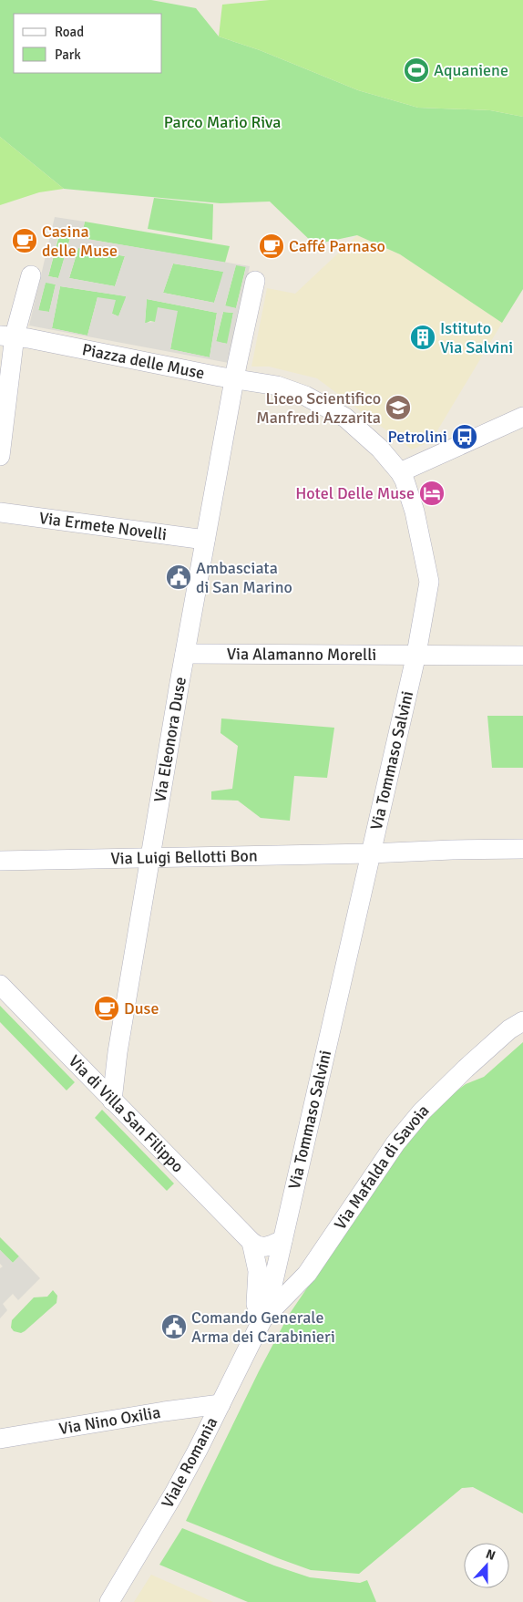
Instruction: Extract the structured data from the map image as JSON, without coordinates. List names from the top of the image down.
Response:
{
  "streets": {
    "street": [
      "Piazza delle Muse",
      "Via Ermete Novelli",
      "Via Alamanno Morelli",
      "Via Eleonora Duse",
      "Via Tommaso Salvini",
      "Via Luigi Bellotti Bon",
      "Via di Villa San Filippo",
      "Via Mafalda di Savoia",
      "Via Nino Oxilia",
      "Viale Romania"
    ]
  },
  "crossings": [
    ["Piazza delle Muse", "Via Eleonora Duse"],
    ["Piazza delle Muse", "Via Tommaso Salvini"],
    ["Via Ermete Novelli", "Via Eleonora Duse"],
    ["Via Alamanno Morelli", "Via Eleonora Duse"],
    ["Via Alamanno Morelli", "Via Tommaso Salvini"],
    ["Via Eleonora Duse", "Via Tommaso Salvini"],
    ["Via Eleonora Duse", "Via Luigi Bellotti Bon"],
    ["Via Eleonora Duse", "Via di Villa San Filippo"],
    ["Via Tommaso Salvini", "Via Luigi Bellotti Bon"],
    ["Via Tommaso Salvini", "Via Mafalda di Savoia"],
    ["Via Tommaso Salvini", "Viale Romania"],
    ["Via Mafalda di Savoia", "Viale Romania"],
    ["Via Nino Oxilia", "Viale Romania"]
  ],
  "parks": ["Parco Mario Riva"],
  "places": {
    "sports": ["Aquaniene"],
    "cafe": ["Casina delle Muse", "Caffé Parnaso", "Duse"],
    "building": ["Istituto Via Salvini"],
    "school or university": ["Liceo Scientifico Manfredi Azzarita"],
    "bus stop": ["Petrolini"],
    "hotel": ["Hotel Delle Muse"],
    "public building": ["Ambasciata di San Marino", "Comando Generale Arma dei Carabinieri"]
  },
  "legend": ["Road", "Park"],
  "north": "top"
}
